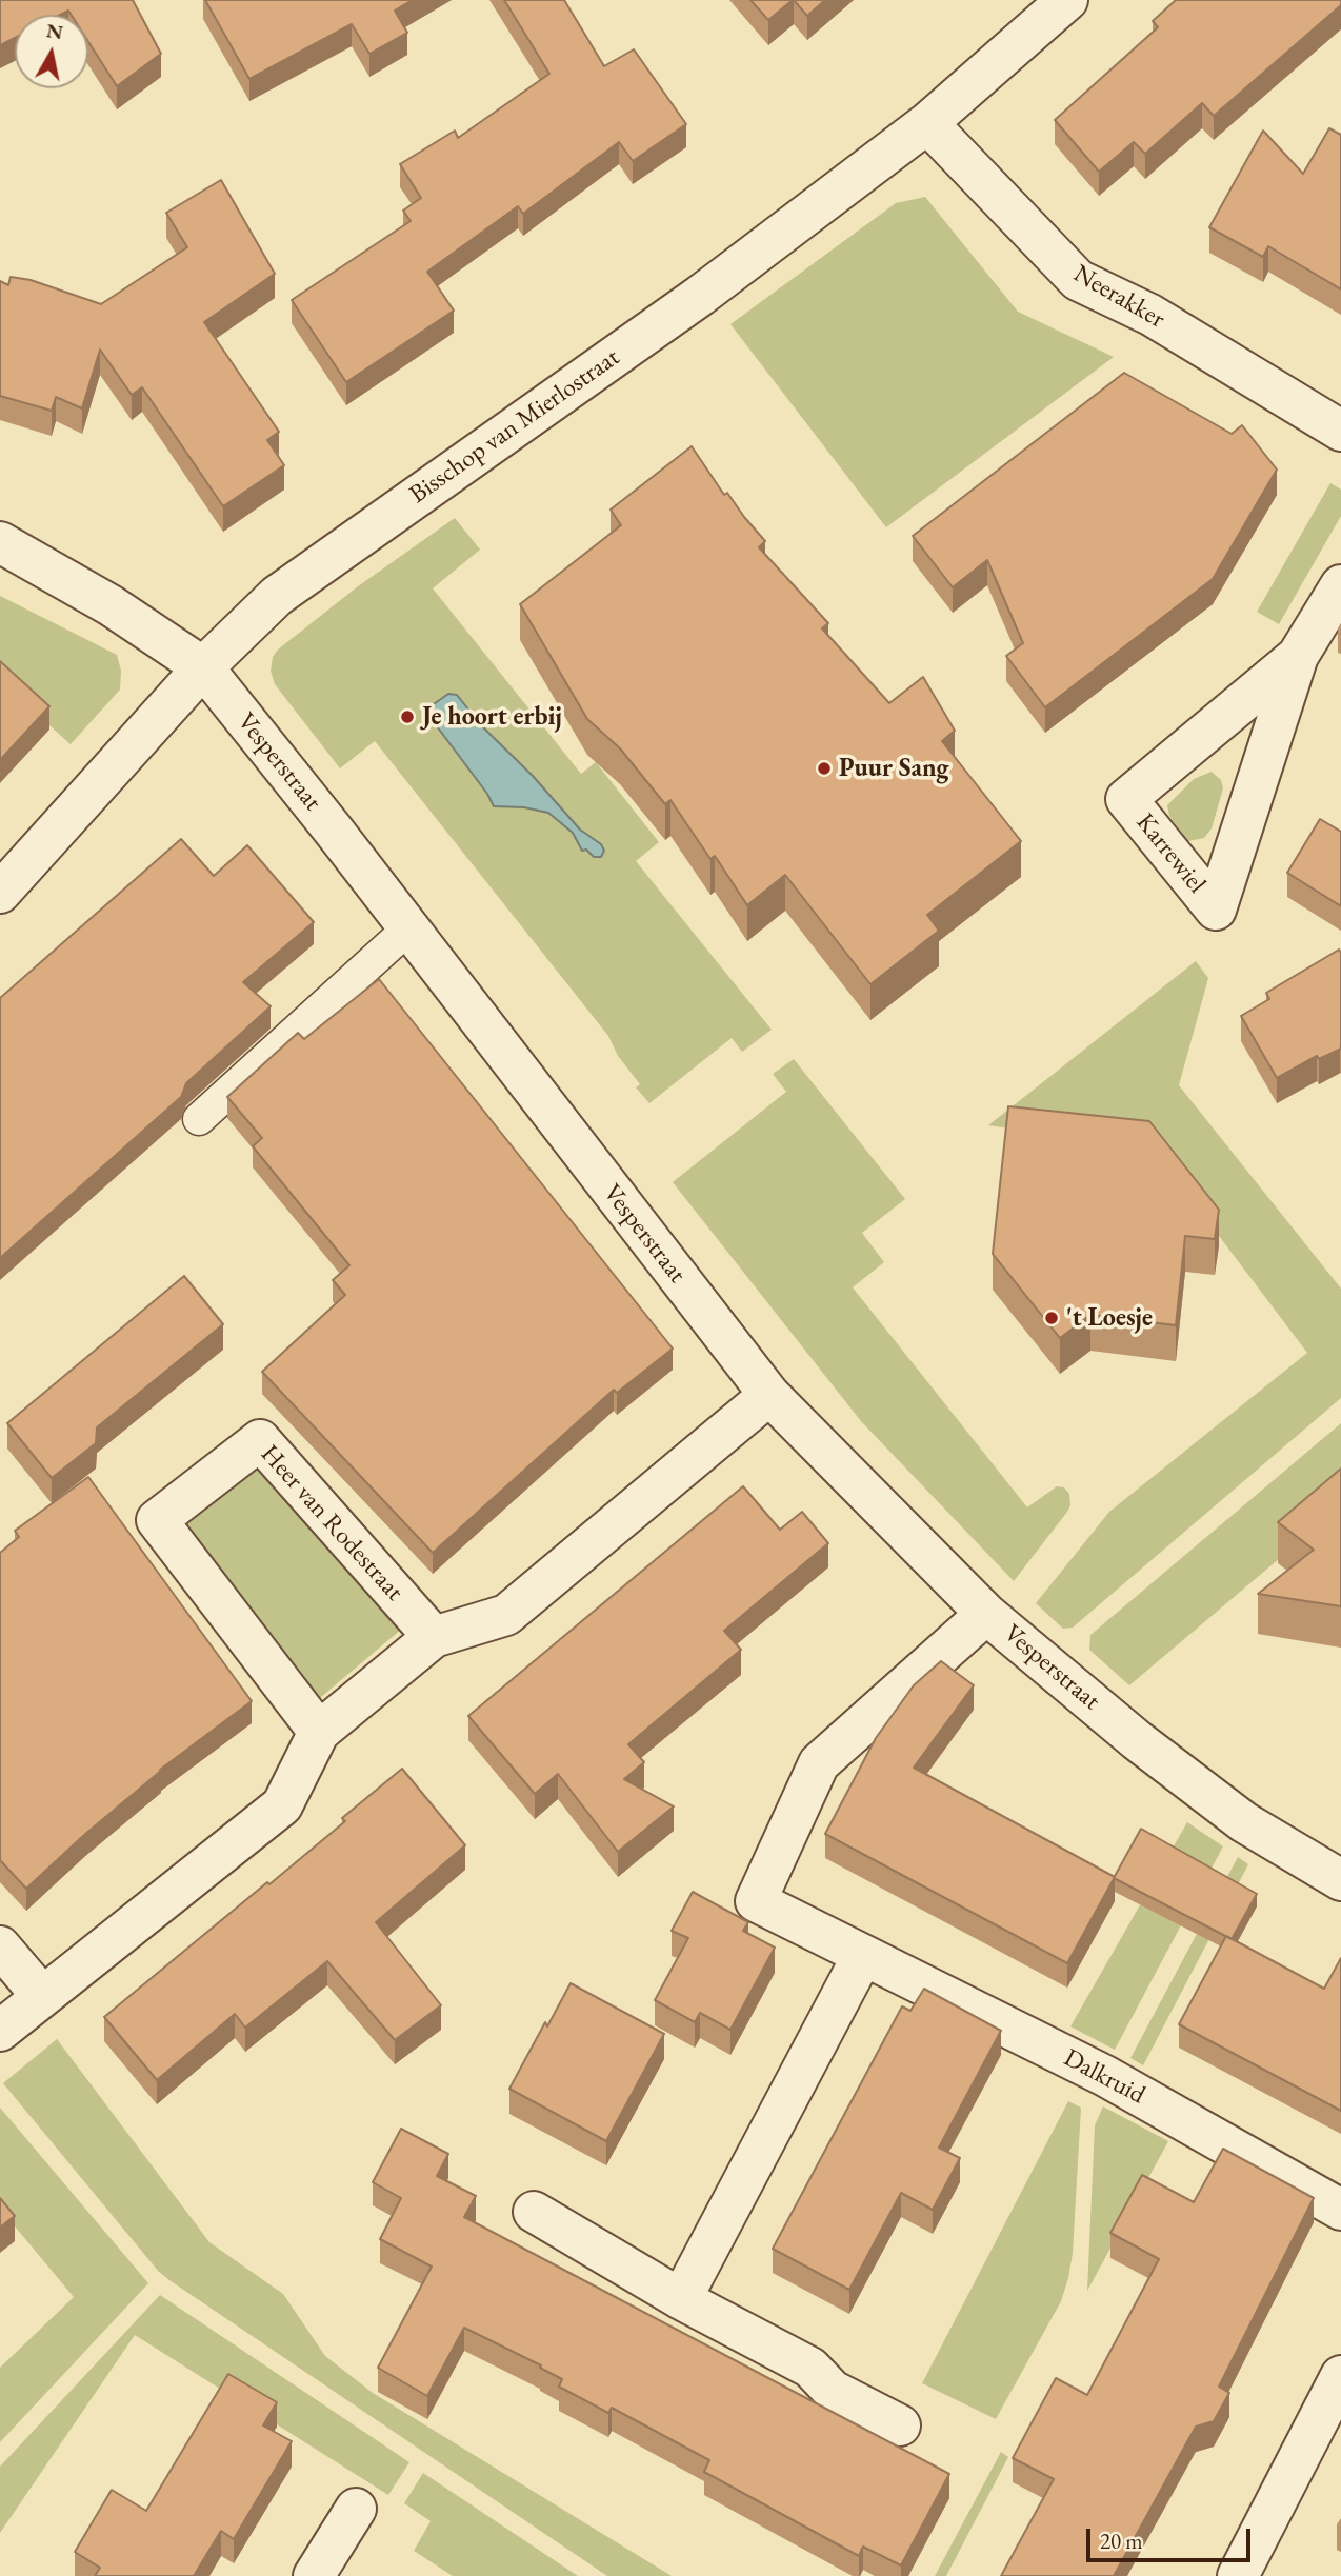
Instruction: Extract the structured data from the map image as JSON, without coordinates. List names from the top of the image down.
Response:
{
  "streets": {
    "street": [
      "Neerakker",
      "Bisschop van Mierlostraat",
      "Vesperstraat",
      "Karrewiel",
      "Heer van Rodestraat",
      "Dalkruid"
    ]
  },
  "crossings": [
    ["Neerakker", "Bisschop van Mierlostraat"],
    ["Bisschop van Mierlostraat", "Vesperstraat"],
    ["Vesperstraat", "Dalkruid"]
  ],
  "places": ["Je hoort erbij", "Puur Sang", "'t Loesje"],
  "scale_bar": "20 m",
  "north": "top"
}
